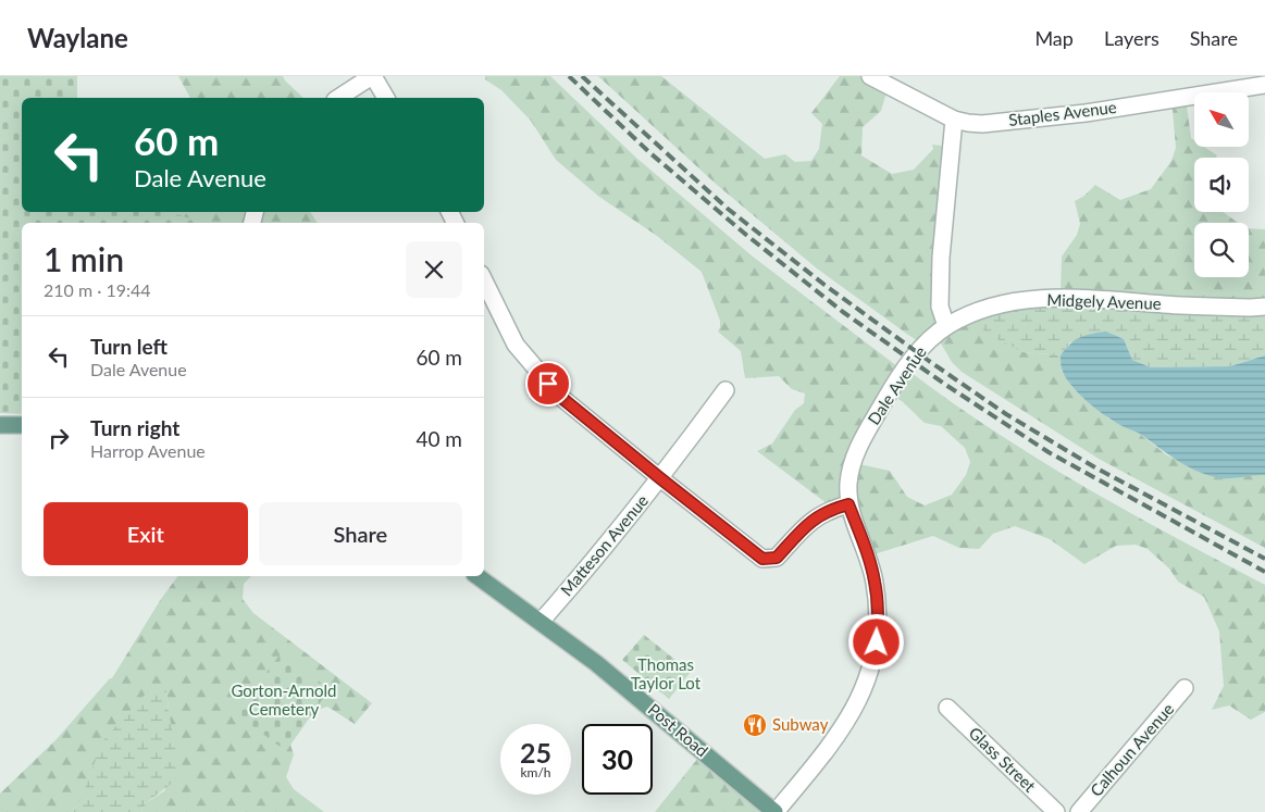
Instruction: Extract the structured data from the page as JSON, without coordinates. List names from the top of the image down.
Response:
{
  "streets": {
    "main road": ["Post Road"],
    "street": [
      "Staples Avenue",
      "Midgely Avenue",
      "Dale Avenue",
      "Matteson Avenue",
      "Calhoun Avenue",
      "Glass Street"
    ]
  },
  "crossings": [
    ["Midgely Avenue", "Dale Avenue"],
    ["Matteson Avenue", "Post Road"]
  ],
  "parks": ["Thomas Taylor Lot", "Gorton-Arnold Cemetery"],
  "places": {
    "restaurant": ["Subway"]
  },
  "north": "top left",
  "page": {
    "header": "Waylane",
    "nav": ["Map", "Layers", "Share"],
    "turn": ["60 m", "Dale Avenue"],
    "heading": ["1 min", "210 m · 19:44"],
    "list": [
      {
        "name": "Turn left",
        "note": "Dale Avenue",
        "value": "60 m"
      },
      {
        "name": "Turn right",
        "note": "Harrop Avenue",
        "value": "40 m"
      }
    ],
    "buttons": ["Exit", "Share"],
    "speed": "25 km/h",
    "limit": "30"
  }
}
